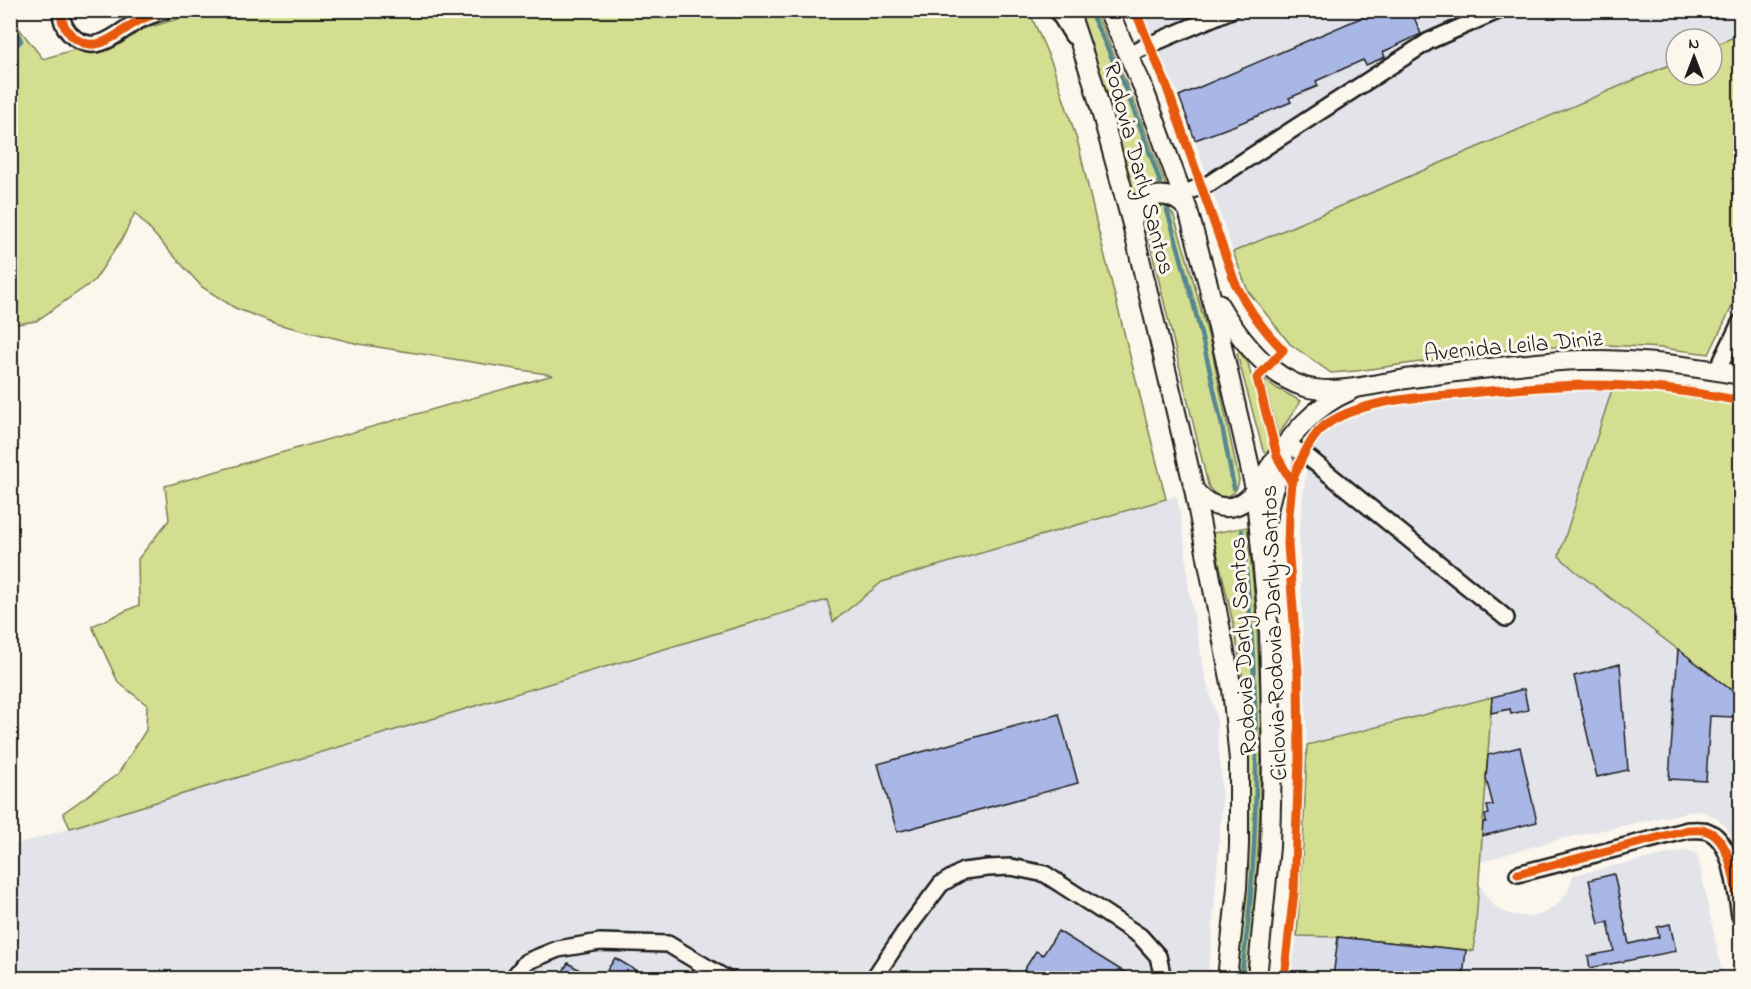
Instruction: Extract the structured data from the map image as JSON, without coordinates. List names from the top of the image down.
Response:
{
  "streets": {
    "main road": ["Rodovia Darly Santos", "Avenida Leila Diniz"],
    "cycle path": ["Ciclovia Rodovia Darly Santos"]
  },
  "crossings": [
    ["Rodovia Darly Santos", "Avenida Leila Diniz"]
  ],
  "north": "top"
}
